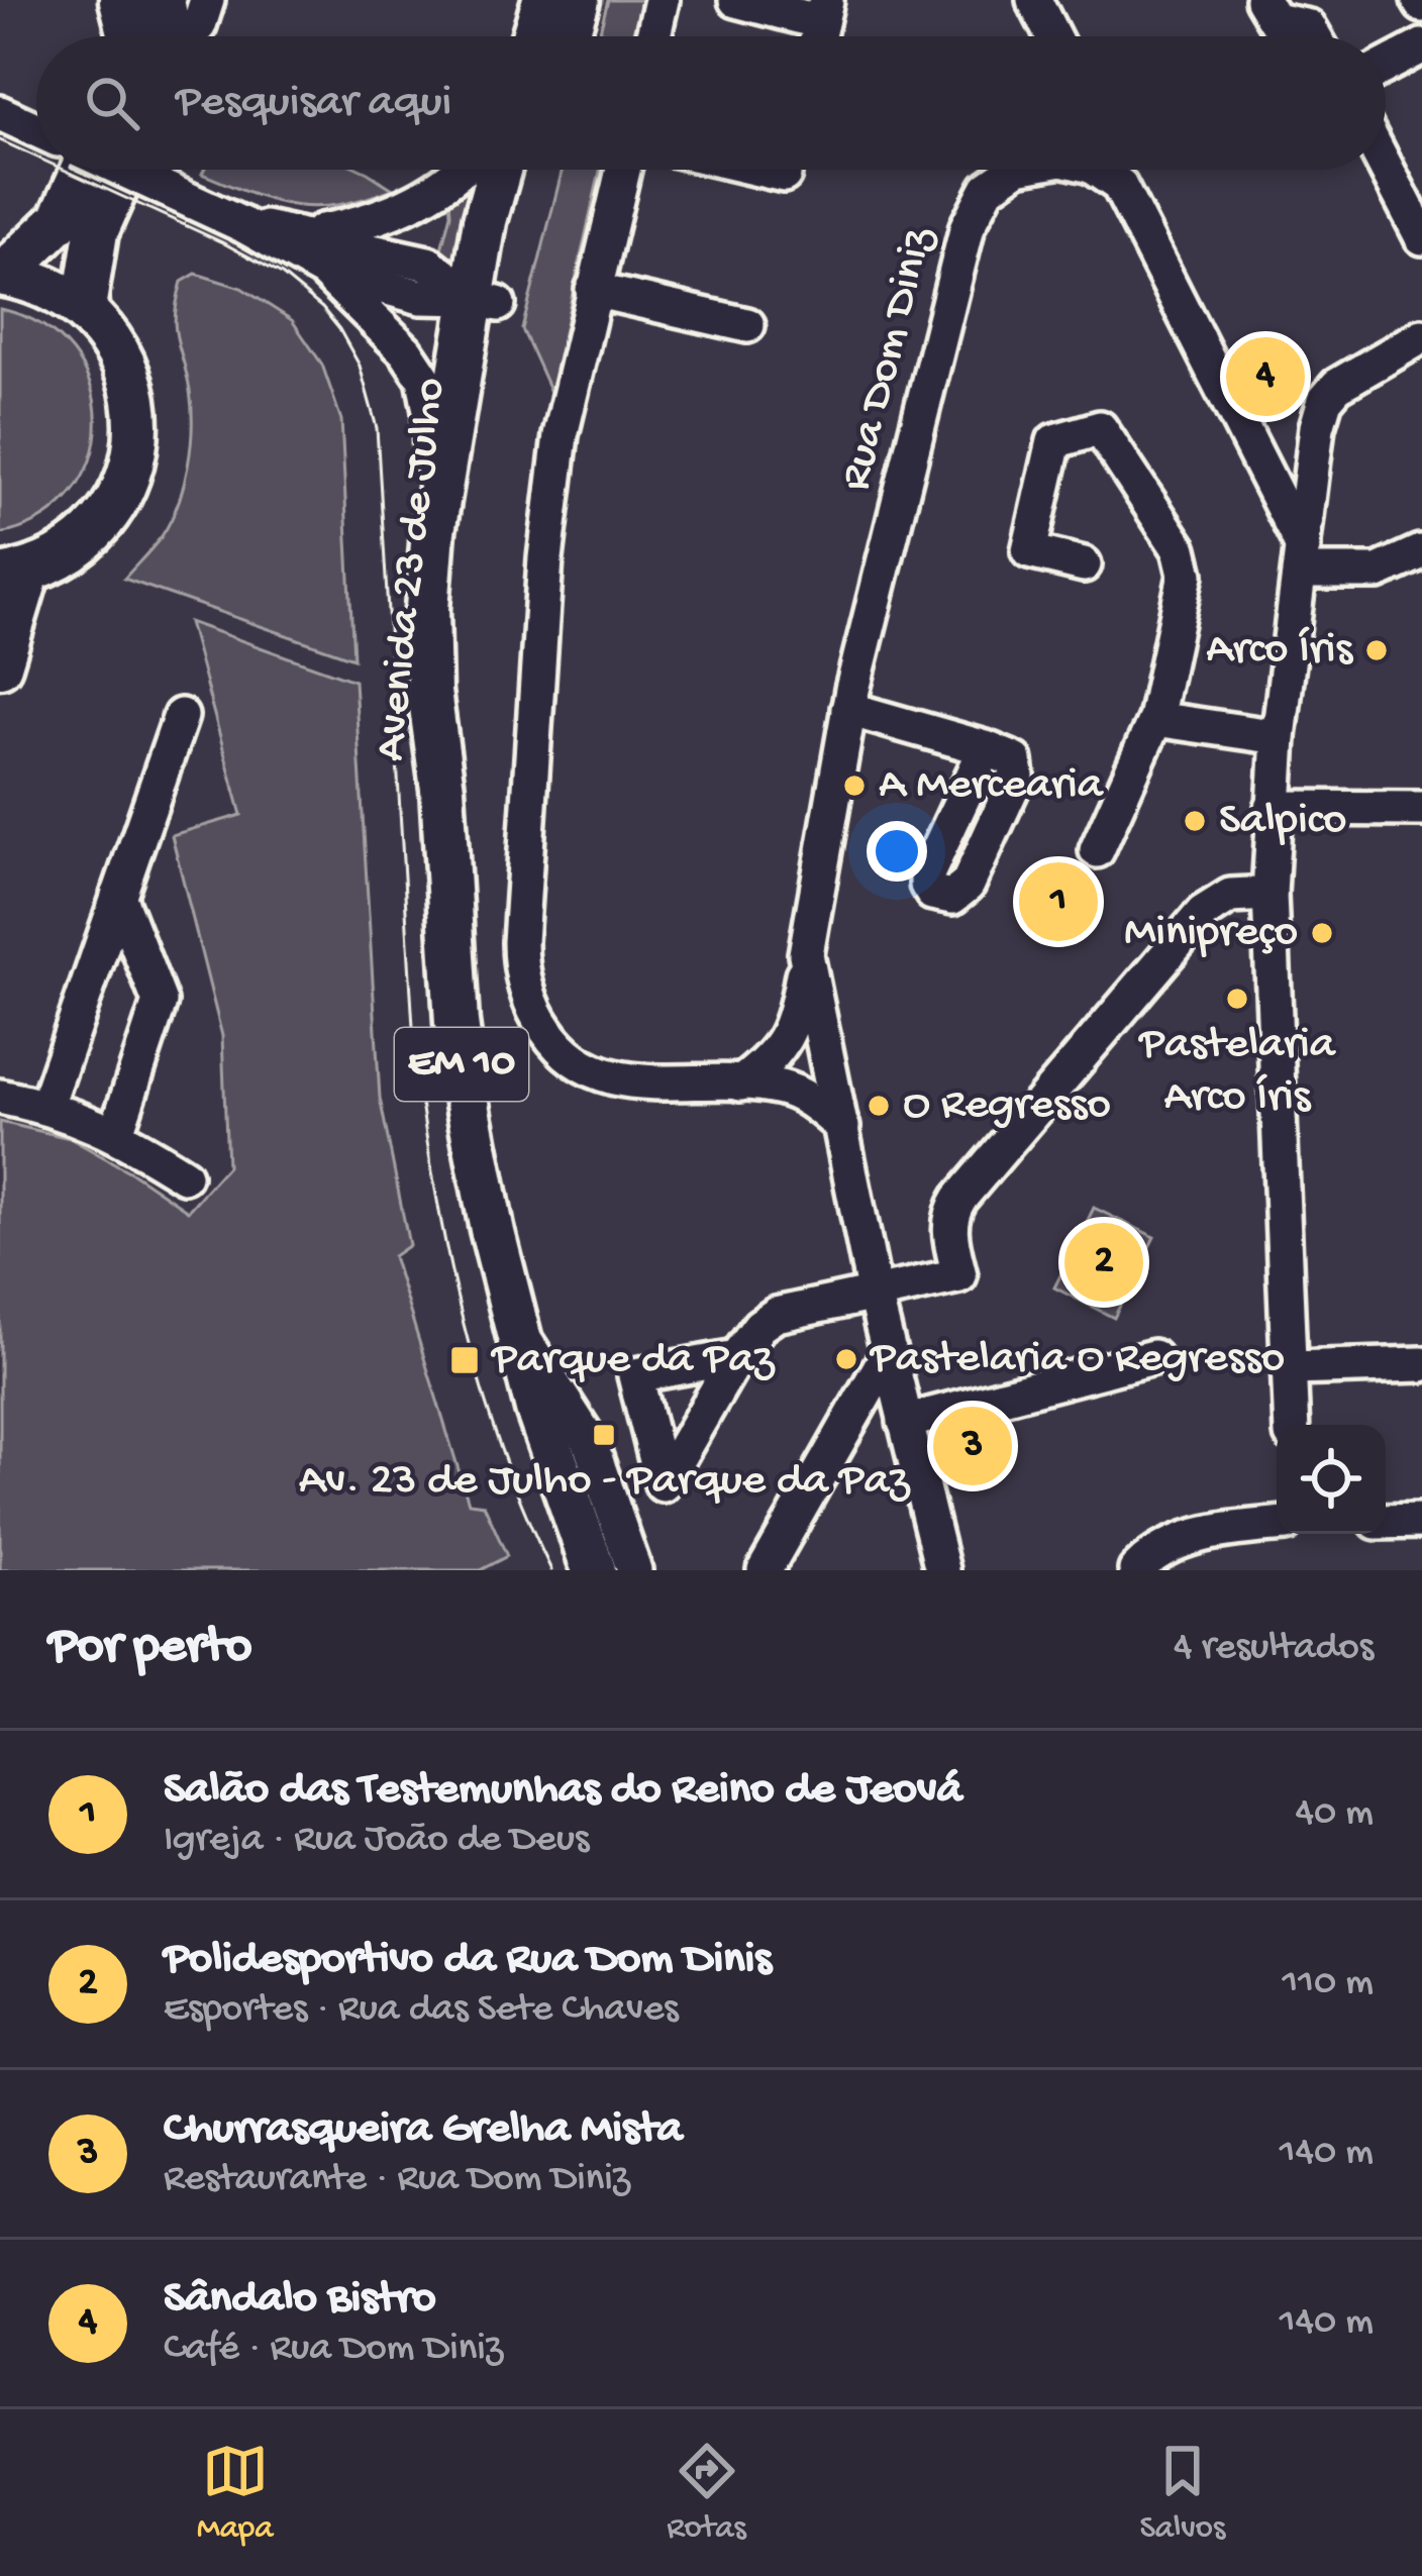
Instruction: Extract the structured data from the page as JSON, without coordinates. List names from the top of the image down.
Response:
{
  "streets": {
    "main road": ["Avenida 23 de Julho", "EM 10"],
    "street": ["Rua Dom Diniz"]
  },
  "places": {
    "other": [
      "Arco Íris",
      "A Mercearia",
      "Salpico",
      "Minipreço",
      "Pastelaria Arco Íris",
      "O Regresso",
      "Pastelaria O Regresso"
    ],
    "transit": ["Parque da Paz", "Av. 23 de Julho - Parque da Paz"]
  },
  "page": {
    "search": "Pesquisar aqui",
    "pins": [
      "4",
      "1",
      "2",
      "3"
    ],
    "heading": ["Por perto", "4 resultados"],
    "list": [
      {
        "mark": "1",
        "name": "Salão das Testemunhas do Reino de Jeová",
        "note": "Igreja · Rua João de Deus",
        "value": "40 m"
      },
      {
        "mark": "2",
        "name": "Polidesportivo da Rua Dom Dinis",
        "note": "Esportes · Rua das Sete Chaves",
        "value": "110 m"
      },
      {
        "mark": "3",
        "name": "Churrasqueira Grelha Mista",
        "note": "Restaurante · Rua Dom Diniz",
        "value": "140 m"
      },
      {
        "mark": "4",
        "name": "Sândalo Bistro",
        "note": "Café · Rua Dom Diniz",
        "value": "140 m"
      }
    ],
    "nav": ["Mapa", "Rotas", "Salvos"]
  }
}
